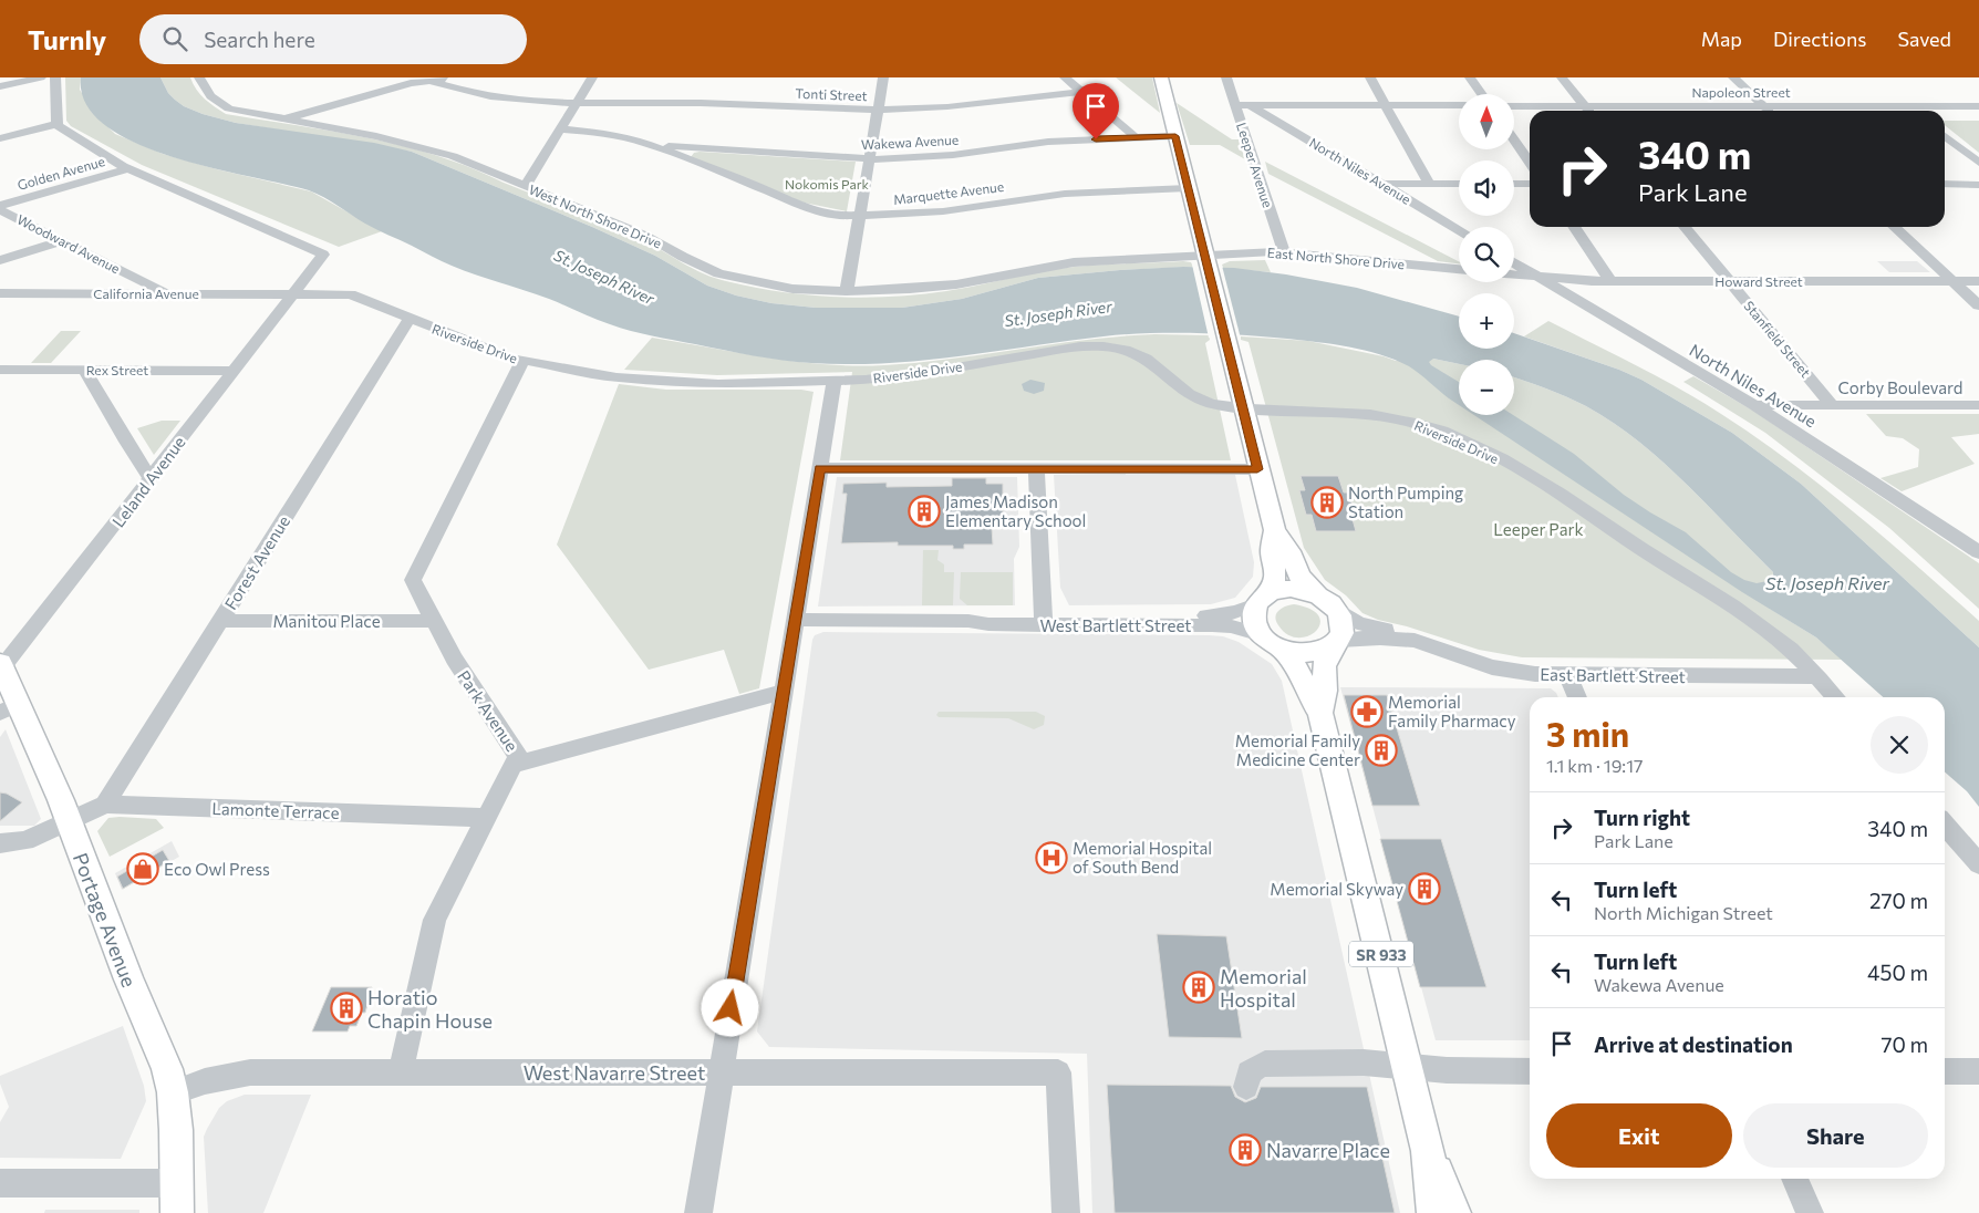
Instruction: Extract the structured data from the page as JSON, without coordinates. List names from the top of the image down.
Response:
{
  "streets": {
    "main road": ["Portage Avenue", "SR 933"],
    "street": [
      "Napoleon Street",
      "Tonti Street",
      "Wakewa Avenue",
      "Leeper Avenue",
      "North Niles Avenue",
      "Golden Avenue",
      "Marquette Avenue",
      "West North Shore Drive",
      "Woodward Avenue",
      "East North Shore Drive",
      "Howard Street",
      "California Avenue",
      "Stanfield Street",
      "Riverside Drive",
      "Rex Street",
      "Corby Boulevard",
      "Leland Avenue",
      "Forest Avenue",
      "Manitou Place",
      "West Bartlett Street",
      "East Bartlett Street",
      "Park Avenue",
      "Lamonte Terrace",
      "West Navarre Street"
    ]
  },
  "crossings": [
    ["Tonti Street", "Marquette Avenue"],
    ["Wakewa Avenue", "Marquette Avenue"],
    ["Wakewa Avenue", "SR 933"],
    ["Leeper Avenue", "East North Shore Drive"],
    ["North Niles Avenue", "Howard Street"],
    ["North Niles Avenue", "Corby Boulevard"],
    ["Golden Avenue", "Woodward Avenue"],
    ["Marquette Avenue", "SR 933"],
    ["West North Shore Drive", "East North Shore Drive"],
    ["West North Shore Drive", "SR 933"],
    ["Woodward Avenue", "California Avenue"],
    ["East North Shore Drive", "SR 933"],
    ["Howard Street", "Stanfield Street"],
    ["California Avenue", "Riverside Drive"],
    ["California Avenue", "Leland Avenue"],
    ["Stanfield Street", "Corby Boulevard"],
    ["Riverside Drive", "Leland Avenue"],
    ["Riverside Drive", "Forest Avenue"],
    ["Riverside Drive", "East Bartlett Street"],
    ["Riverside Drive", "Park Avenue"],
    ["Riverside Drive", "SR 933"],
    ["Rex Street", "Leland Avenue"],
    ["Leland Avenue", "Portage Avenue"],
    ["Forest Avenue", "Manitou Place"],
    ["Forest Avenue", "Lamonte Terrace"],
    ["Manitou Place", "Park Avenue"],
    ["West Bartlett Street", "East Bartlett Street"],
    ["West Bartlett Street", "SR 933"],
    ["East Bartlett Street", "SR 933"],
    ["Park Avenue", "Lamonte Terrace"],
    ["Park Avenue", "West Navarre Street"],
    ["Lamonte Terrace", "Portage Avenue"],
    ["Portage Avenue", "West Navarre Street"]
  ],
  "water": ["St. Joseph River"],
  "parks": ["Nokomis Park", "Leeper Park"],
  "places": {
    "building": [
      "North Pumping Station",
      "James Madison Elementary School",
      "Memorial Family Medicine Center",
      "Memorial Skyway",
      "Memorial Hospital",
      "Horatio Chapin House",
      "Navarre Place"
    ],
    "pharmacy": ["Memorial Family Pharmacy"],
    "hospital": ["Memorial Hospital of South Bend"],
    "shop": ["Eco Owl Press"]
  },
  "north": "top",
  "page": {
    "header": "Turnly",
    "search": "Search here",
    "nav": ["Map", "Directions", "Saved"],
    "map_buttons": ["+", "−"],
    "turn": ["340 m", "Park Lane"],
    "heading": ["3 min", "1.1 km · 19:17"],
    "list": [
      {
        "name": "Turn right",
        "note": "Park Lane",
        "value": "340 m"
      },
      {
        "name": "Turn left",
        "note": "North Michigan Street",
        "value": "270 m"
      },
      {
        "name": "Turn left",
        "note": "Wakewa Avenue",
        "value": "450 m"
      },
      {
        "name": "Arrive at destination",
        "value": "70 m"
      }
    ],
    "buttons": ["Exit", "Share"]
  }
}
